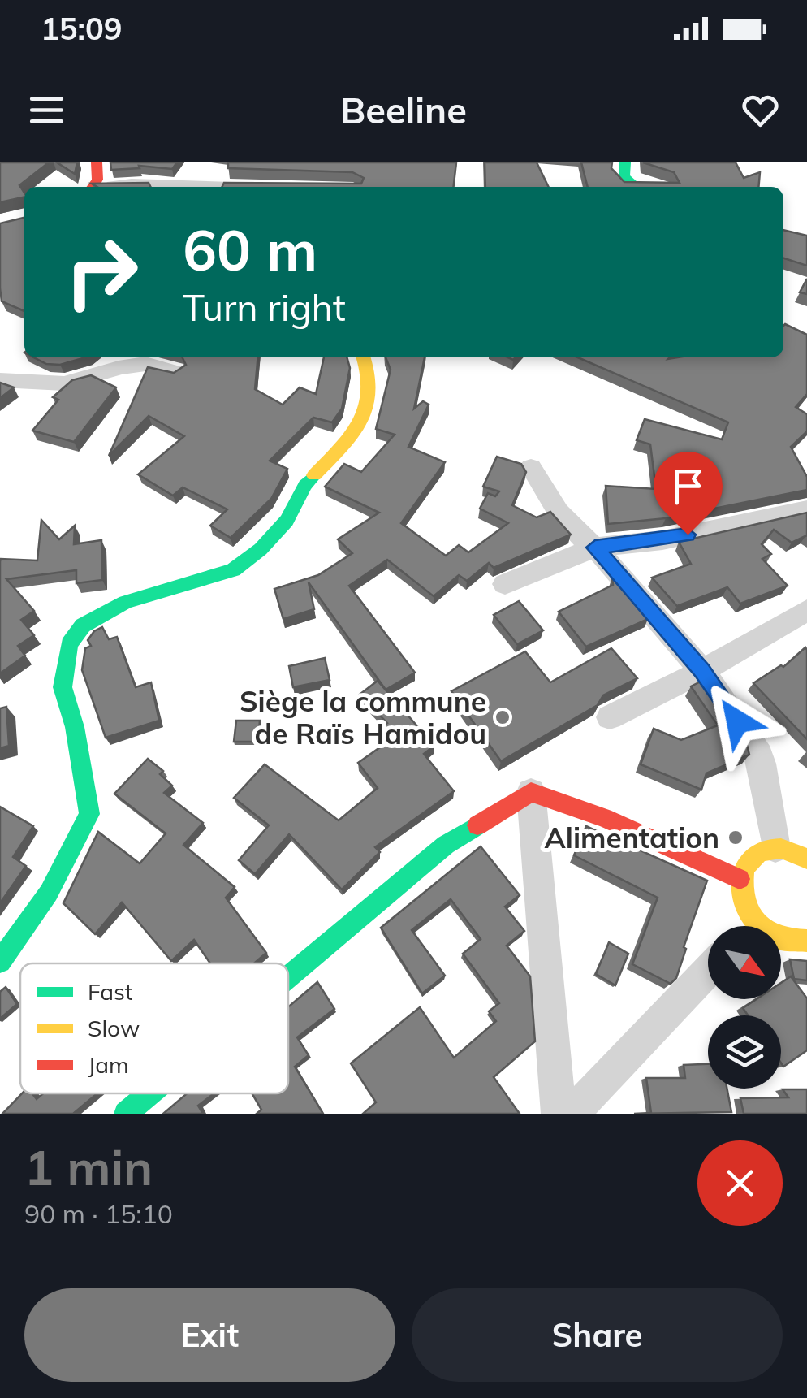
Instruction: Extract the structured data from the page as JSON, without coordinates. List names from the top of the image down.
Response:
{
  "places": ["Siège la commune de Raïs Hamidou", "Alimentation"],
  "legend": ["Fast", "Slow", "Jam"],
  "north": "bottom right",
  "page": {
    "status": "15:09",
    "header": "Beeline",
    "turn": ["60 m", "Turn right"],
    "heading": ["1 min", "90 m · 15:10"],
    "buttons": ["Exit", "Share"]
  }
}
